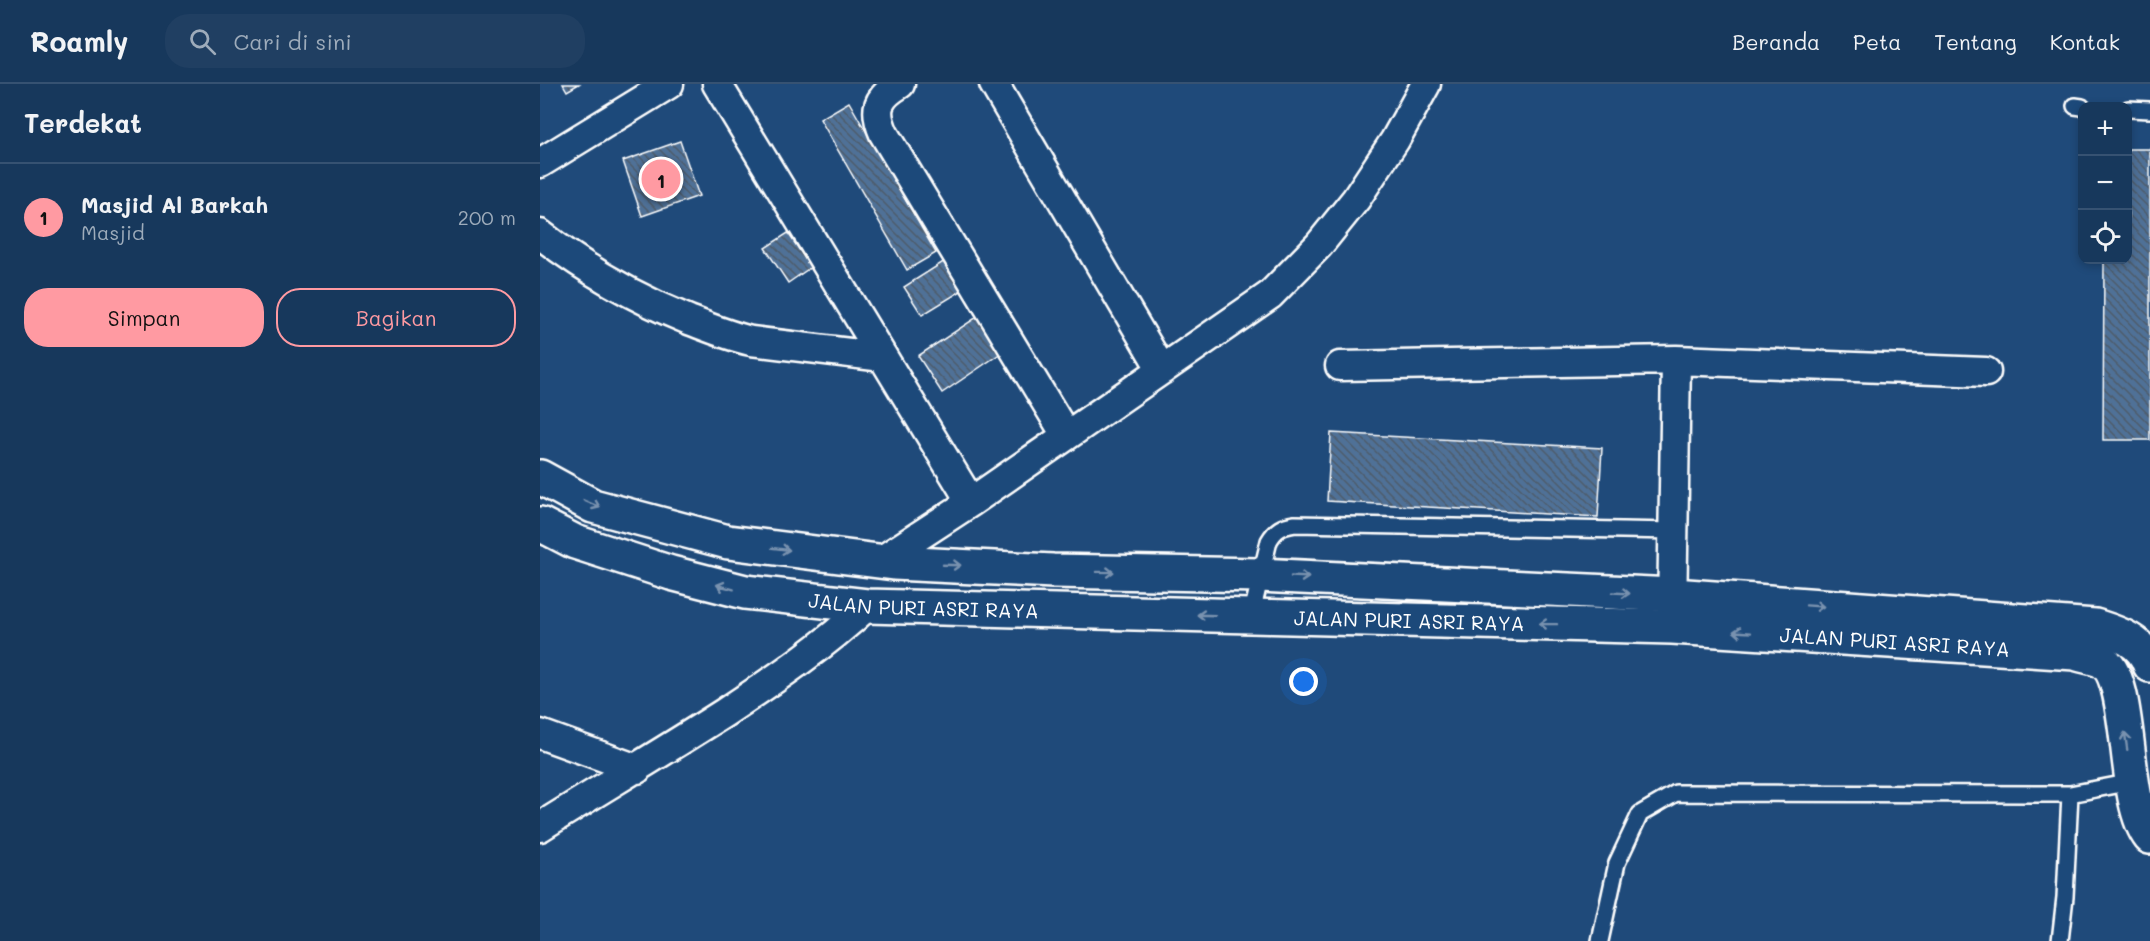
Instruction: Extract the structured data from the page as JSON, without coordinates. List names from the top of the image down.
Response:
{
  "streets": {
    "street": ["JALAN PURI ASRI RAYA"]
  },
  "page": {
    "header": "Roamly",
    "search": "Cari di sini",
    "nav": [
      "Beranda",
      "Peta",
      "Tentang",
      "Kontak"
    ],
    "heading": "Terdekat",
    "map_buttons": ["+", "−"],
    "pins": "1",
    "list": [
      {
        "mark": "1",
        "name": "Masjid Al Barkah",
        "note": "Masjid",
        "value": "200 m"
      }
    ],
    "buttons": ["Simpan", "Bagikan"]
  }
}
